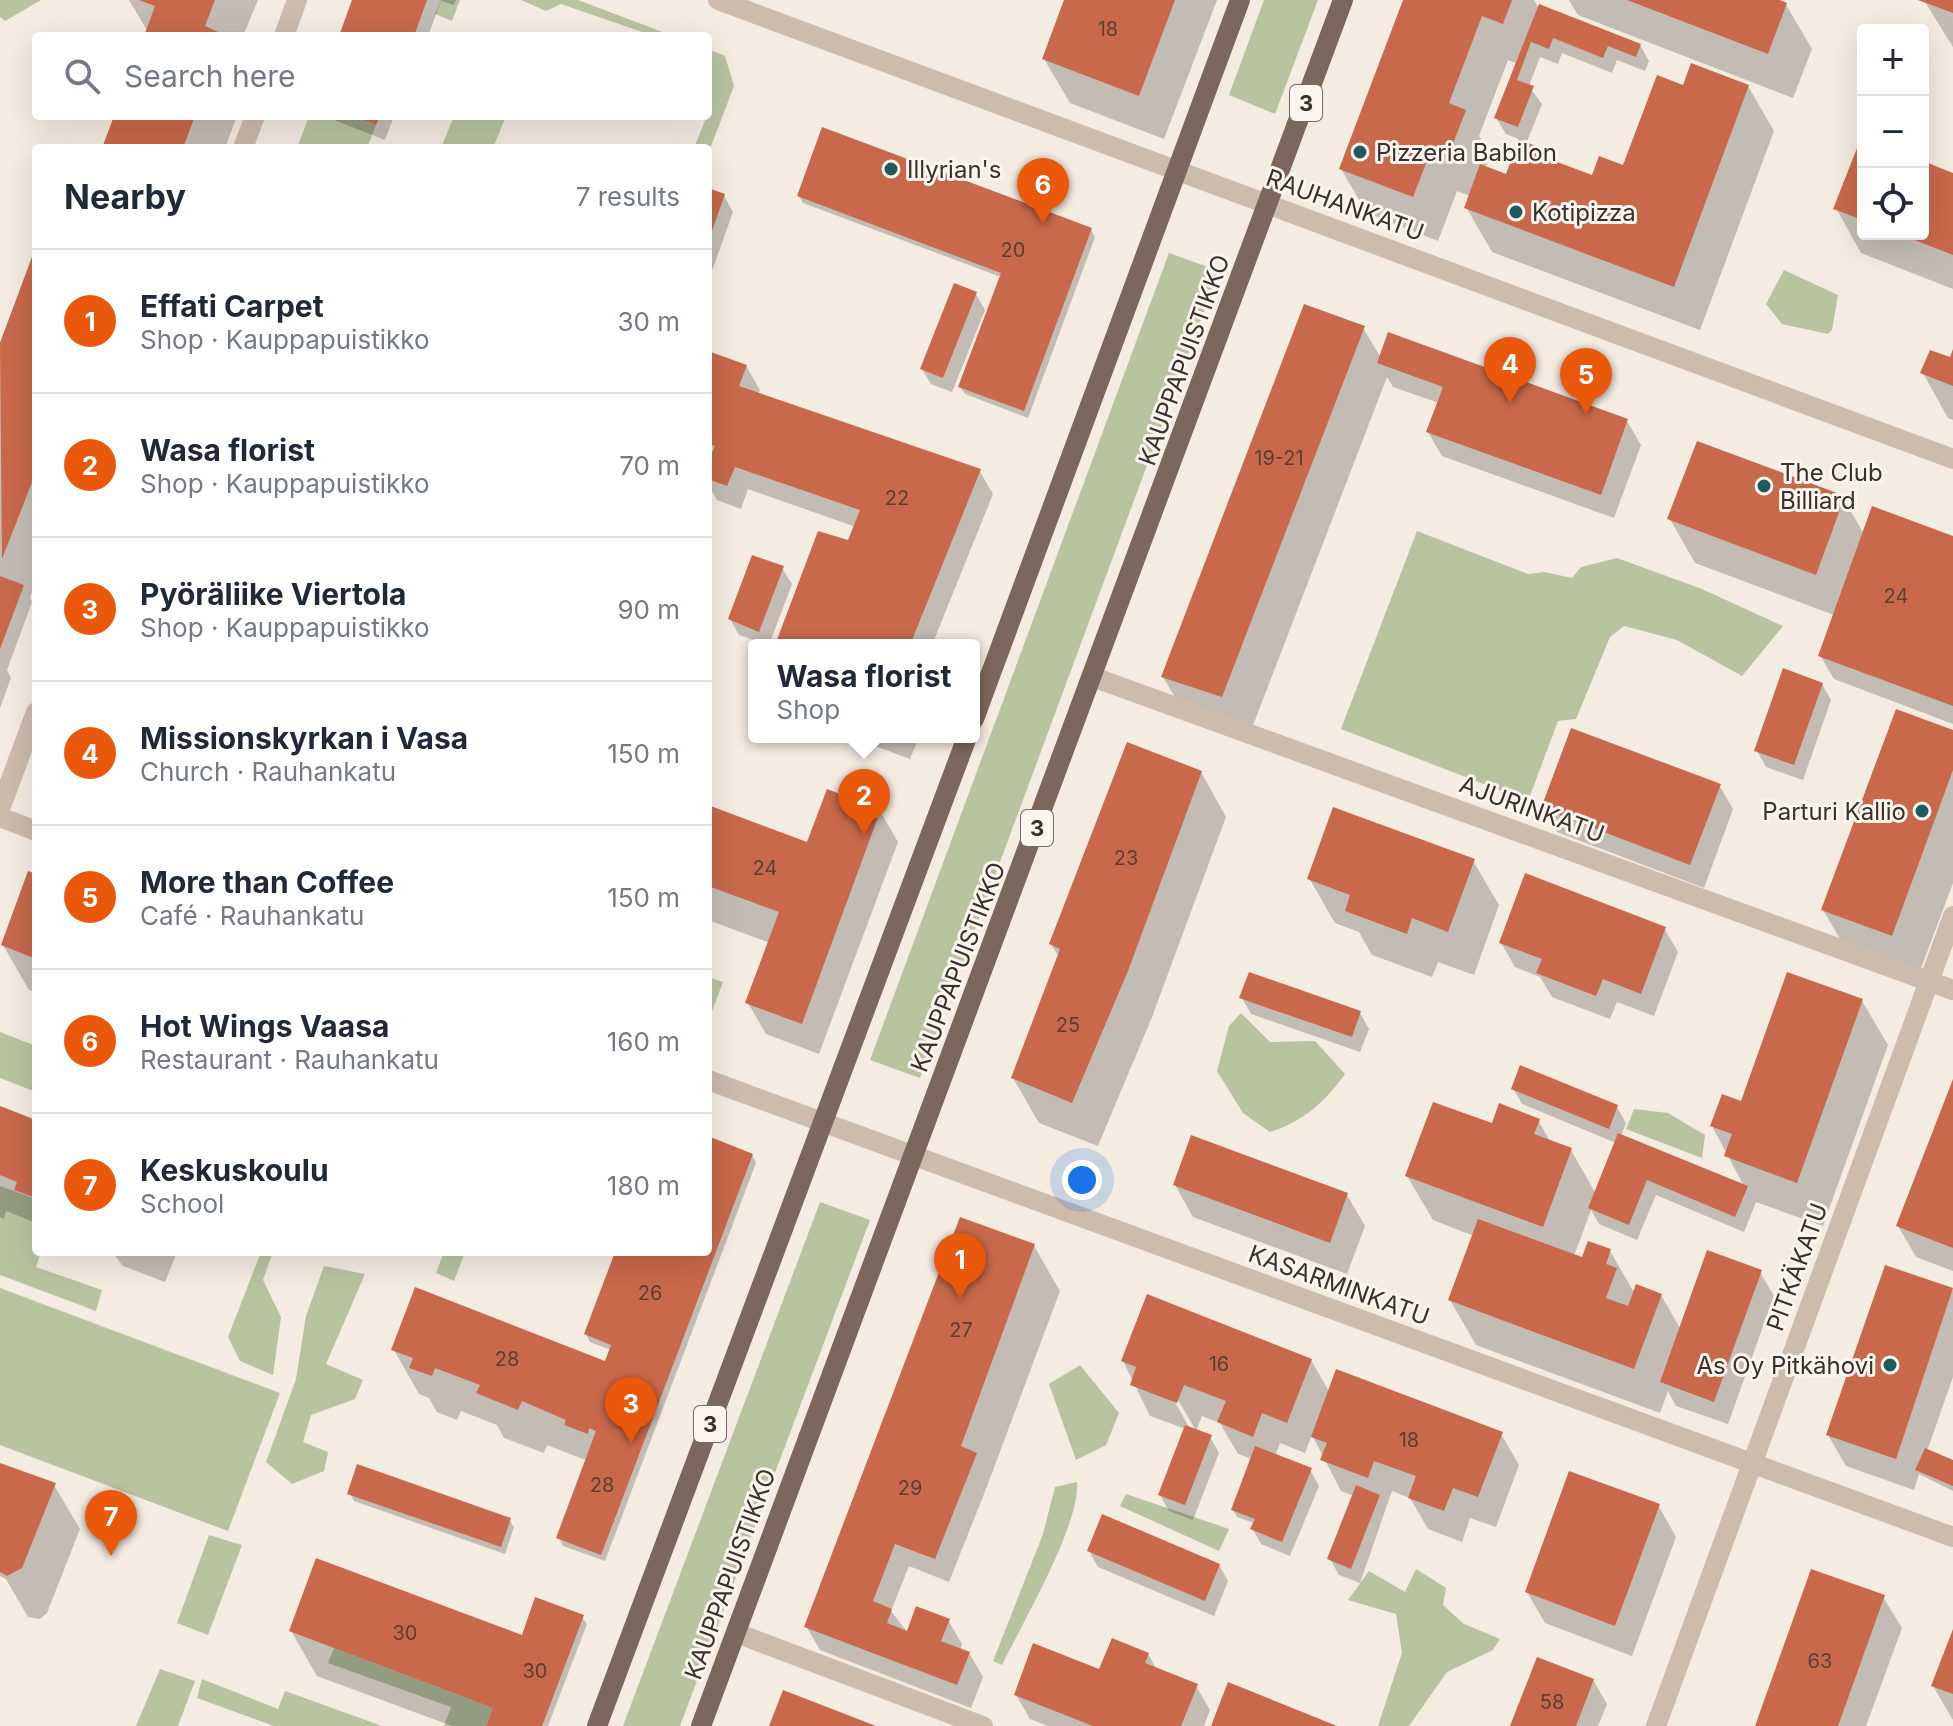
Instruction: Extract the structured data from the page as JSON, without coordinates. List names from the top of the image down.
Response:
{
  "streets": {
    "main road": ["3", "KAUPPAPUISTIKKO"],
    "street": [
      "RAUHANKATU",
      "AJURINKATU",
      "PITKÄKATU",
      "KASARMINKATU"
    ]
  },
  "crossings": [
    ["3", "KASARMINKATU"],
    ["RAUHANKATU", "KAUPPAPUISTIKKO"],
    ["KAUPPAPUISTIKKO", "AJURINKATU"],
    ["KAUPPAPUISTIKKO", "KASARMINKATU"],
    ["AJURINKATU", "PITKÄKATU"],
    ["PITKÄKATU", "KASARMINKATU"]
  ],
  "places": [
    "Pizzeria Babilon",
    "Illyrian's",
    "Kotipizza",
    "The Club Billiard",
    "Parturi Kallio",
    "As Oy Pitkähovi"
  ],
  "house_numbers": [
    "18",
    "20",
    "19-21",
    "22",
    "24",
    "23",
    "24",
    "25",
    "26",
    "27",
    "28",
    "16",
    "18",
    "28",
    "29",
    "30",
    "63",
    "30",
    "58"
  ],
  "page": {
    "map_buttons": ["+", "−"],
    "search": "Search here",
    "heading": ["Nearby", "7 results"],
    "pins": [
      "6",
      "4",
      "5",
      "2",
      "1",
      "3",
      "7"
    ],
    "list": [
      {
        "mark": "1",
        "name": "Effati Carpet",
        "note": "Shop · Kauppapuistikko",
        "value": "30 m"
      },
      {
        "mark": "2",
        "name": "Wasa florist",
        "note": "Shop · Kauppapuistikko",
        "value": "70 m"
      },
      {
        "mark": "3",
        "name": "Pyöräliike Viertola",
        "note": "Shop · Kauppapuistikko",
        "value": "90 m"
      },
      {
        "mark": "4",
        "name": "Missionskyrkan i Vasa",
        "note": "Church · Rauhankatu",
        "value": "150 m"
      },
      {
        "mark": "5",
        "name": "More than Coffee",
        "note": "Café · Rauhankatu",
        "value": "150 m"
      },
      {
        "mark": "6",
        "name": "Hot Wings Vaasa",
        "note": "Restaurant · Rauhankatu",
        "value": "160 m"
      },
      {
        "mark": "7",
        "name": "Keskuskoulu",
        "note": "School",
        "value": "180 m"
      }
    ],
    "popup": ["Wasa florist", "Shop"]
  }
}
